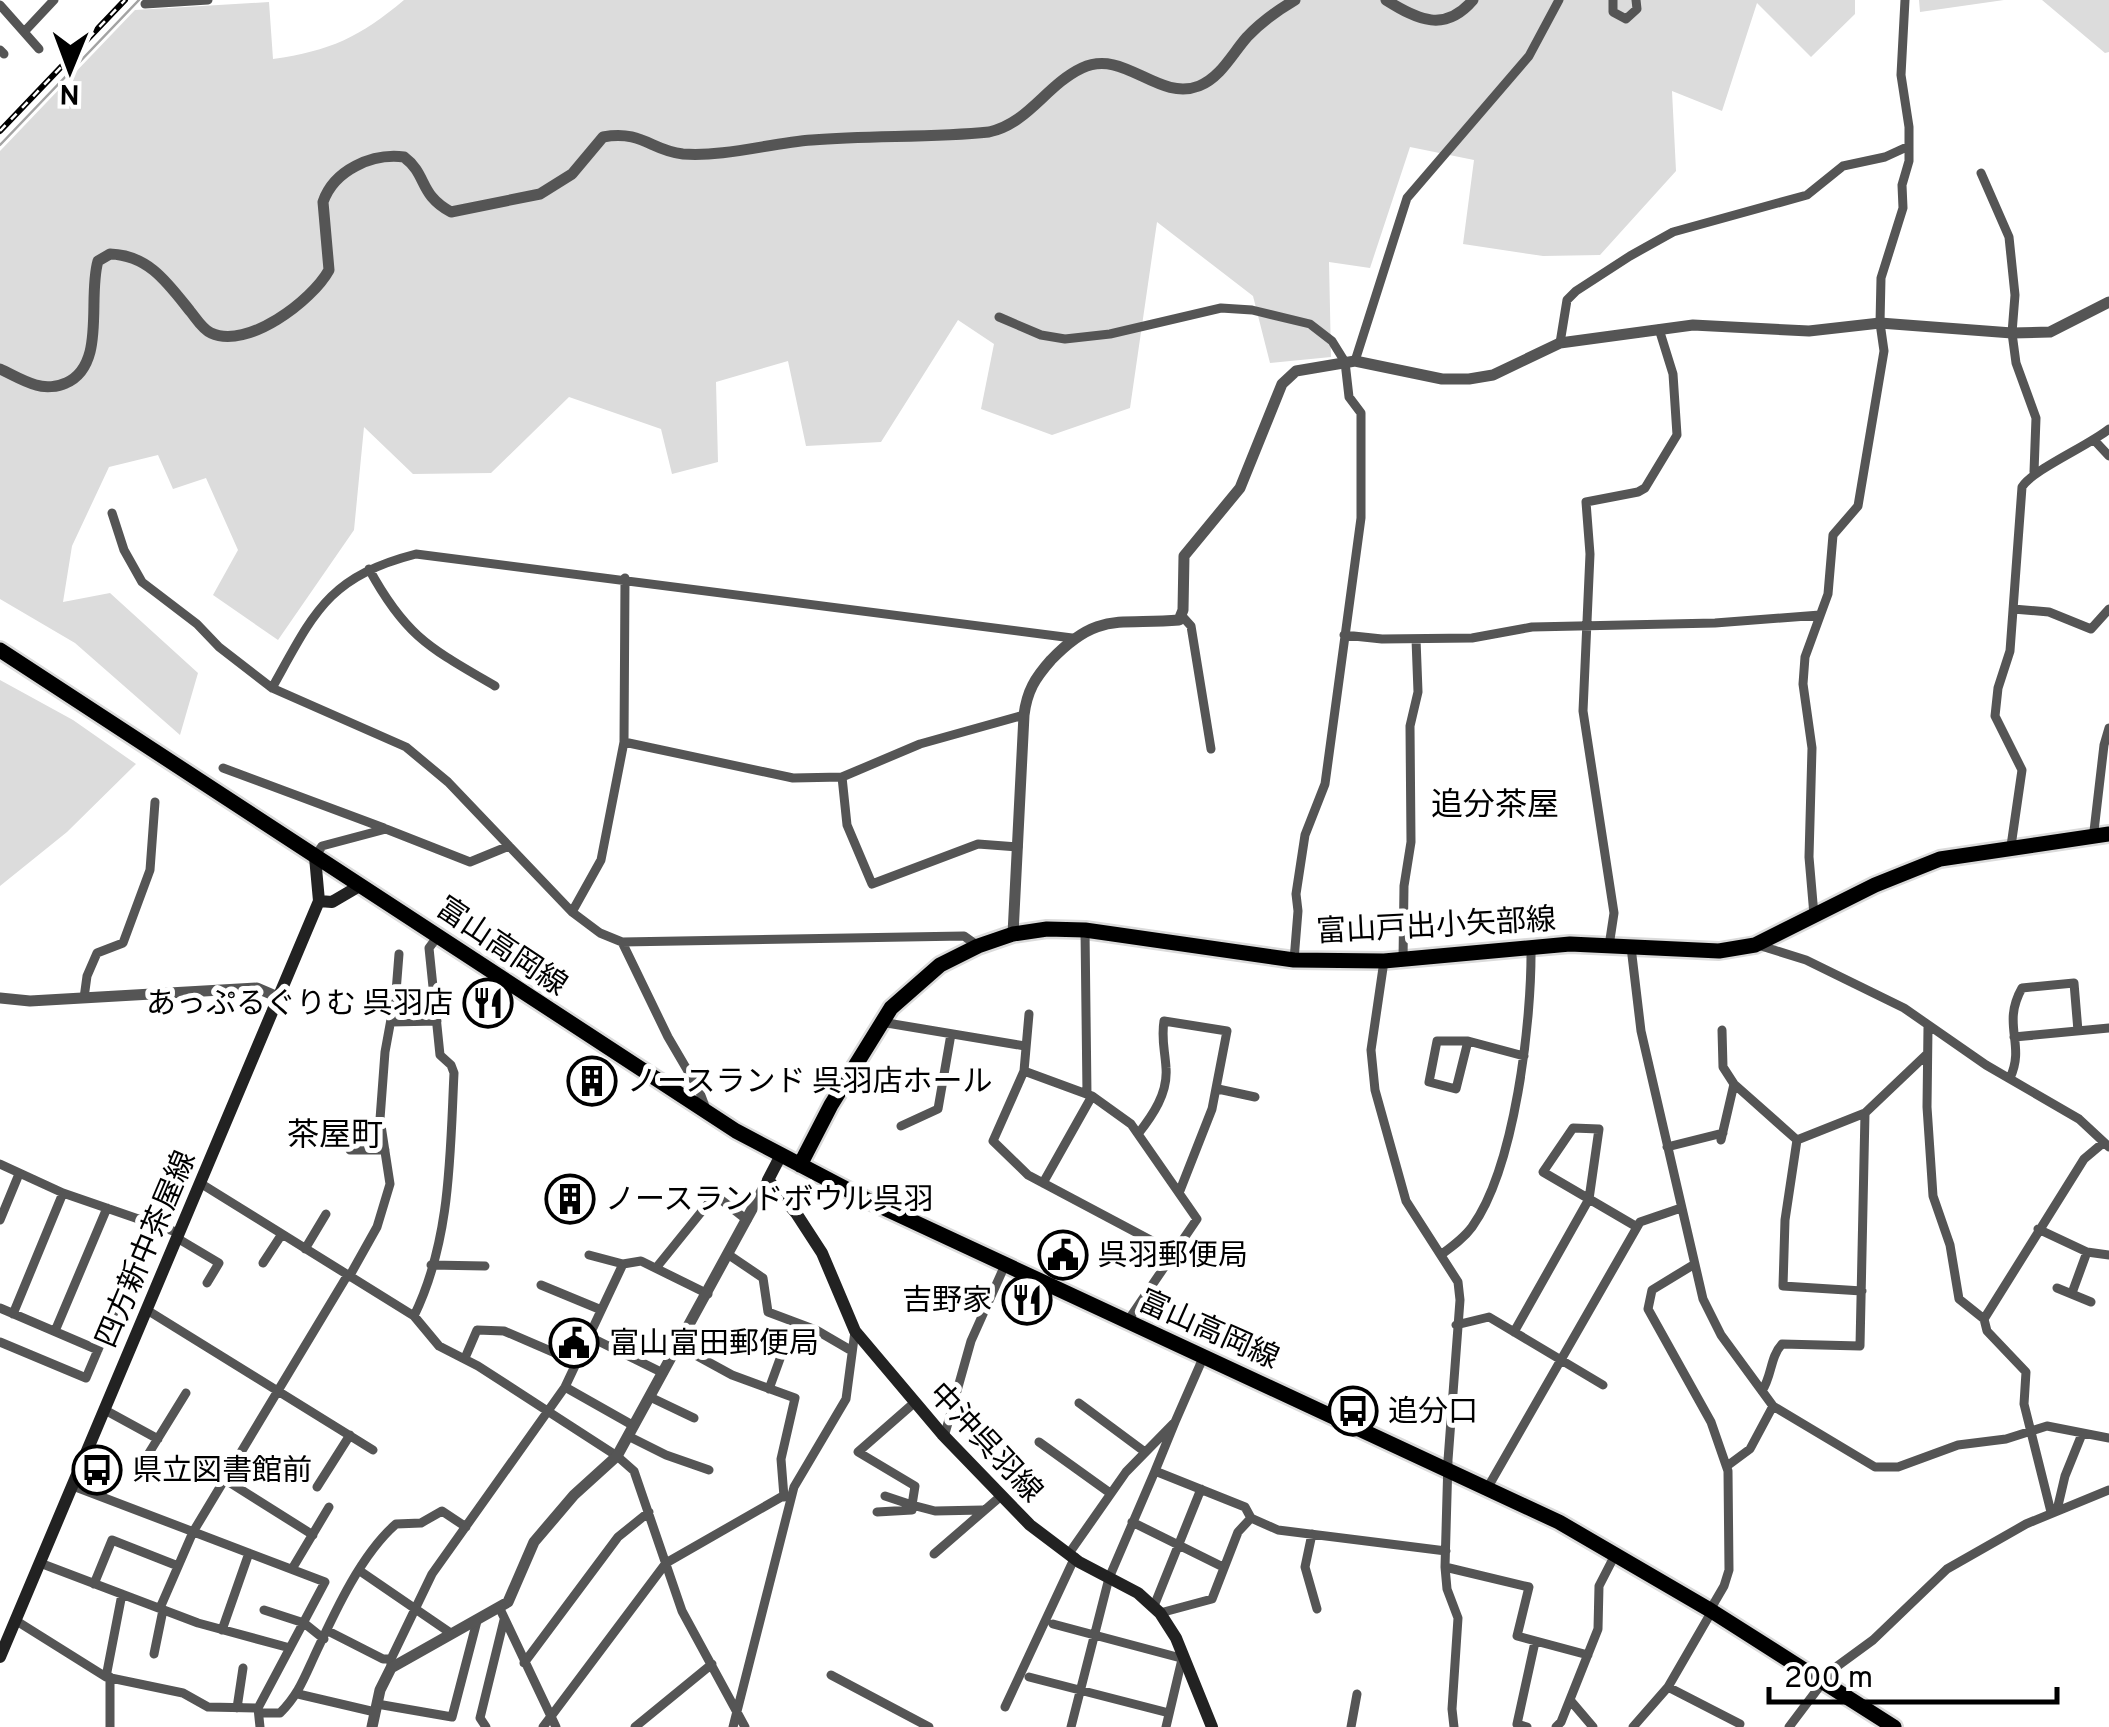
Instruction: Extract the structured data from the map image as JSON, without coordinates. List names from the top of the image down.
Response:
{
  "streets": {
    "main road": [
      "富山戸出小矢部線",
      "富山高岡線",
      "四方新中茶屋線",
      "中沖呉羽線"
    ]
  },
  "crossings": [
    ["富山戸出小矢部線", "富山高岡線"],
    ["富山高岡線", "四方新中茶屋線"]
  ],
  "districts": ["追分茶屋", "茶屋町"],
  "places": {
    "restaurant": ["あっぷるぐりむ 呉羽店", "吉野家"],
    "building": ["ノースランド 呉羽店ホール", "ノースランドボウル呉羽"],
    "public building": ["呉羽郵便局", "富山富田郵便局"],
    "bus stop": ["追分口", "県立図書館前"]
  },
  "scale_bar": "200 m",
  "north": "bottom"
}
